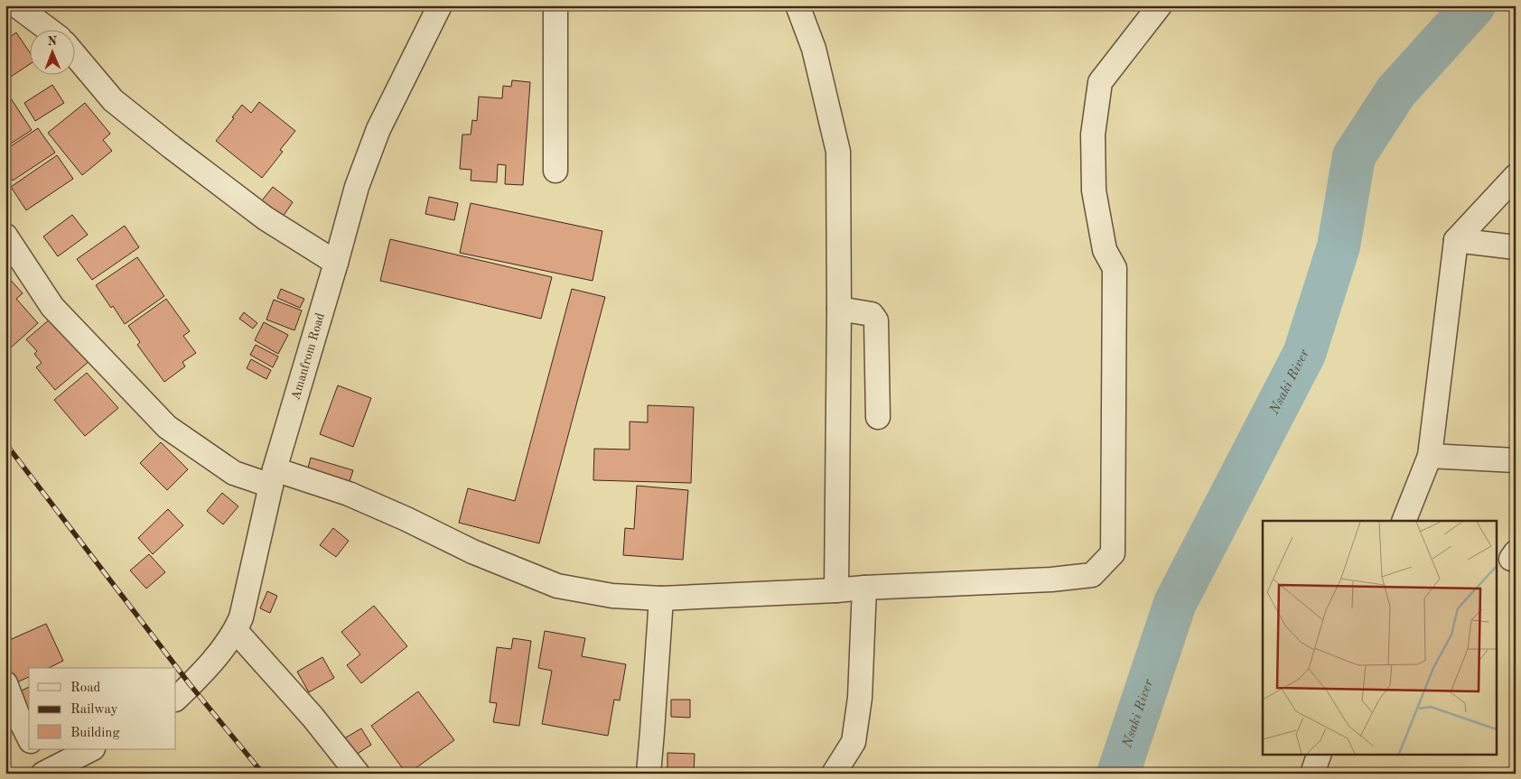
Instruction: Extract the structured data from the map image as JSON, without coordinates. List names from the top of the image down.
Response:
{
  "streets": {
    "street": ["Amanfrom Road"]
  },
  "water": ["Nsaki River"],
  "legend": ["Road", "Railway", "Building"],
  "north": "top"
}
